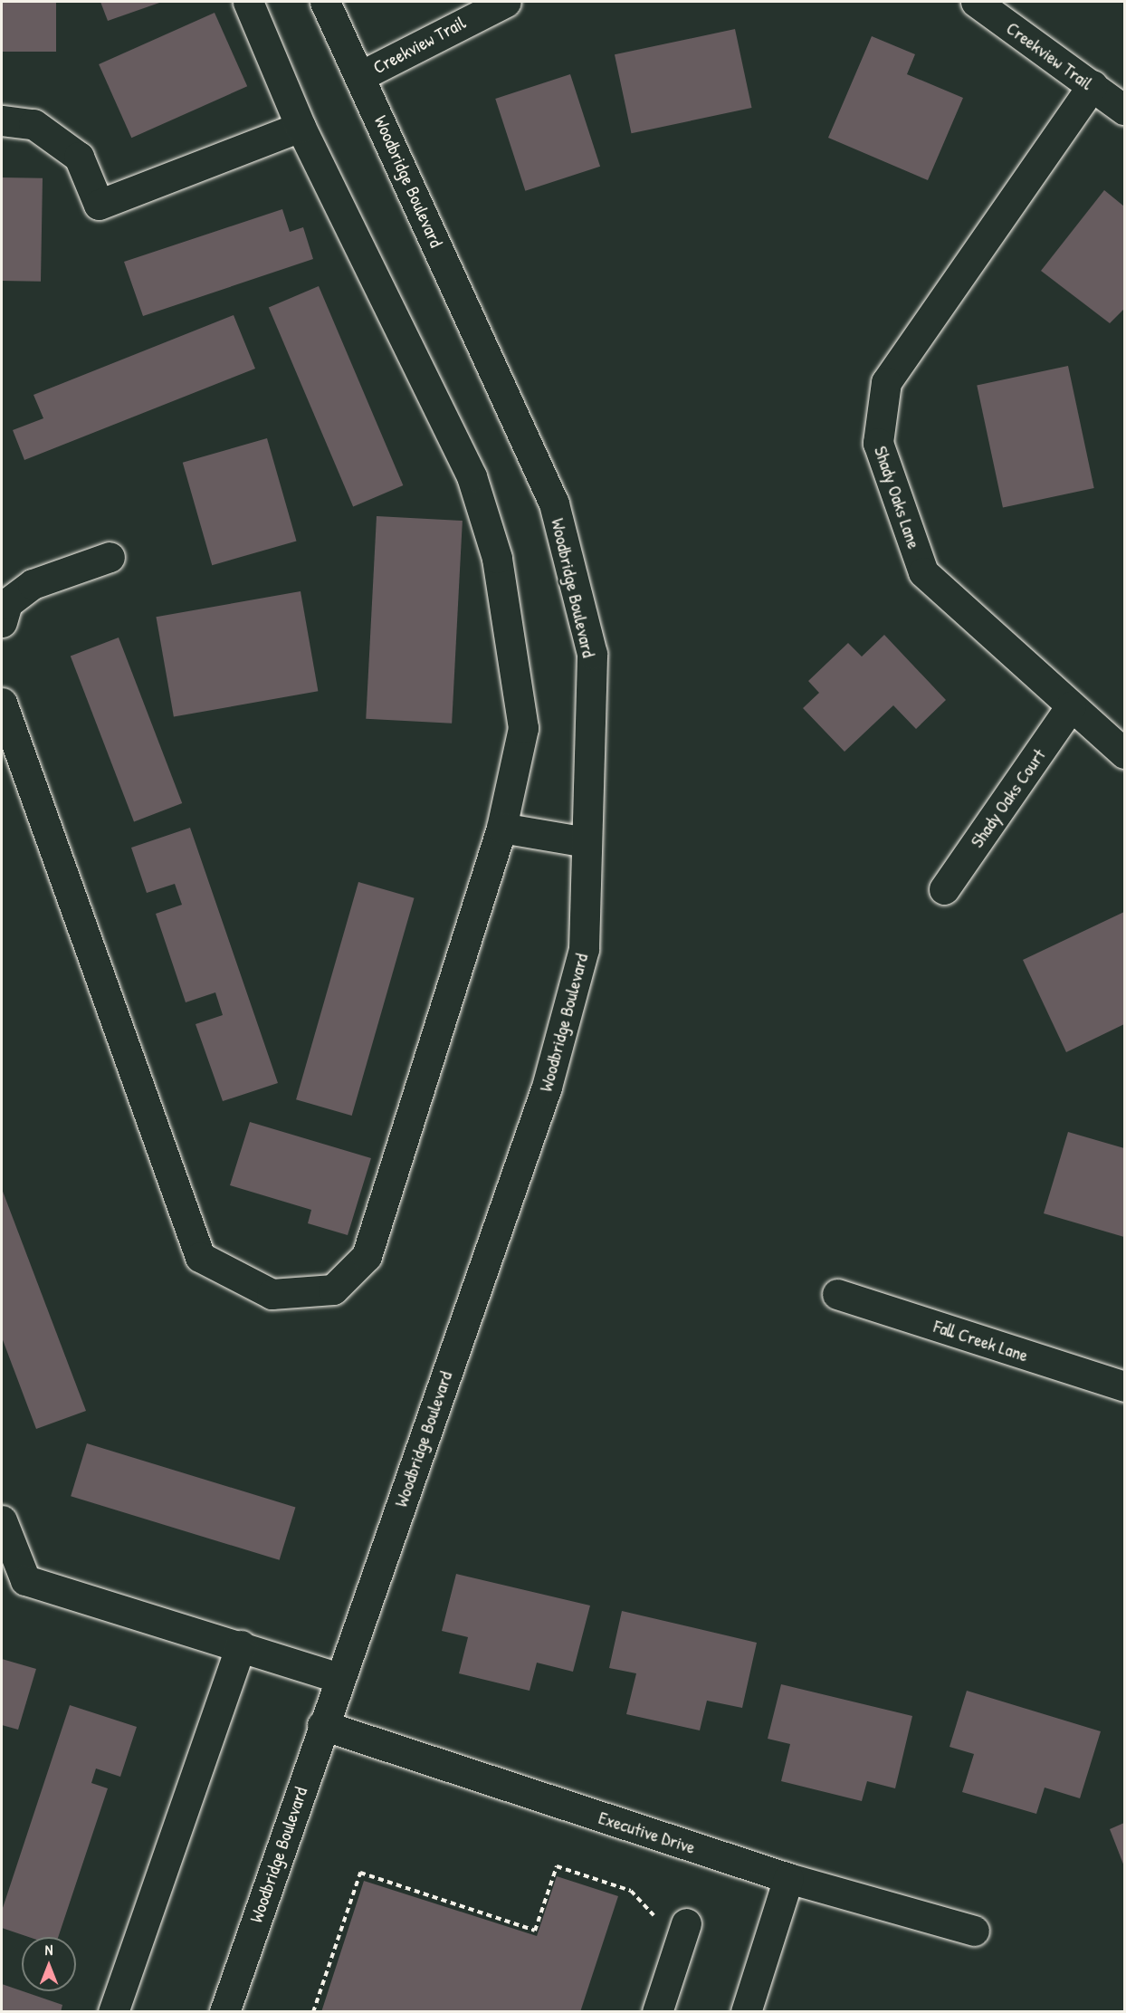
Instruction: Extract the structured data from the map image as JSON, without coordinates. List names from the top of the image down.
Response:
{
  "streets": {
    "street": [
      "Creekview Trail",
      "Woodbridge Boulevard",
      "Shady Oaks Lane",
      "Shady Oaks Court",
      "Fall Creek Lane",
      "Executive Drive"
    ]
  },
  "crossings": [
    ["Creekview Trail", "Woodbridge Boulevard"],
    ["Creekview Trail", "Shady Oaks Lane"],
    ["Woodbridge Boulevard", "Executive Drive"],
    ["Shady Oaks Lane", "Shady Oaks Court"]
  ],
  "north": "top"
}
